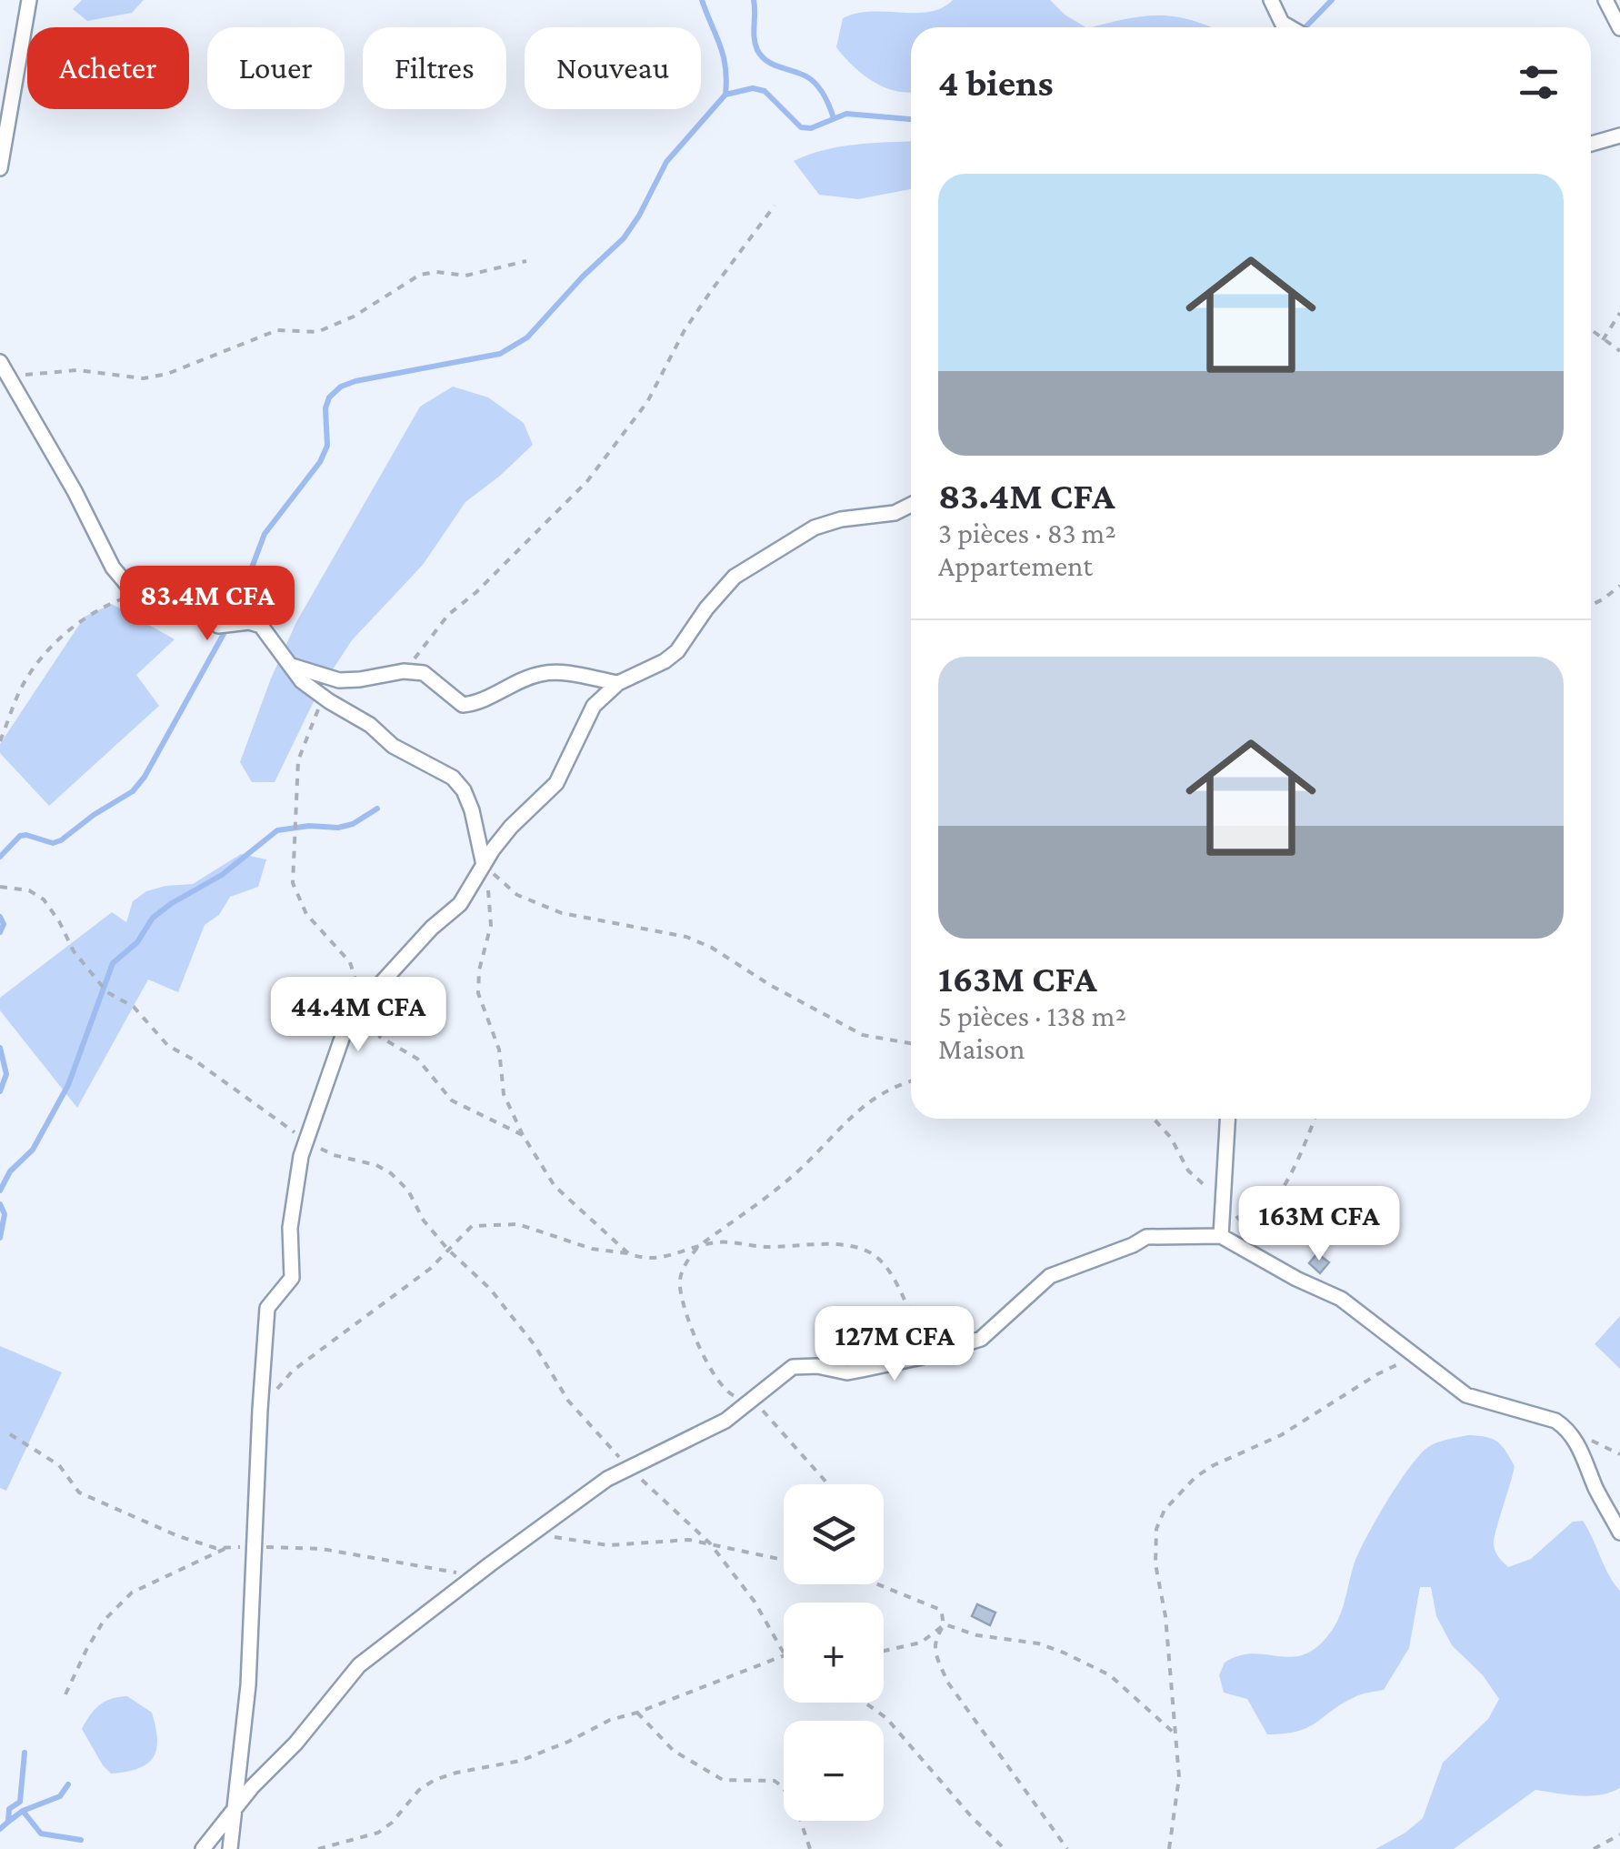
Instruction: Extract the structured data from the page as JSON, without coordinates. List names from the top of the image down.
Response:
{
  "page": {
    "chip": [
      "Acheter",
      "Louer",
      "Filtres",
      "Nouveau"
    ],
    "heading": "4 biens",
    "list": [
      {
        "name": "83.4M CFA",
        "note": "3 pièces · 83 m² · Appartement"
      },
      {
        "name": "163M CFA",
        "note": "5 pièces · 138 m² · Maison"
      }
    ],
    "price": [
      "83.4M CFA",
      "44.4M CFA",
      "163M CFA",
      "127M CFA"
    ],
    "map_buttons": ["+", "−"]
  }
}
